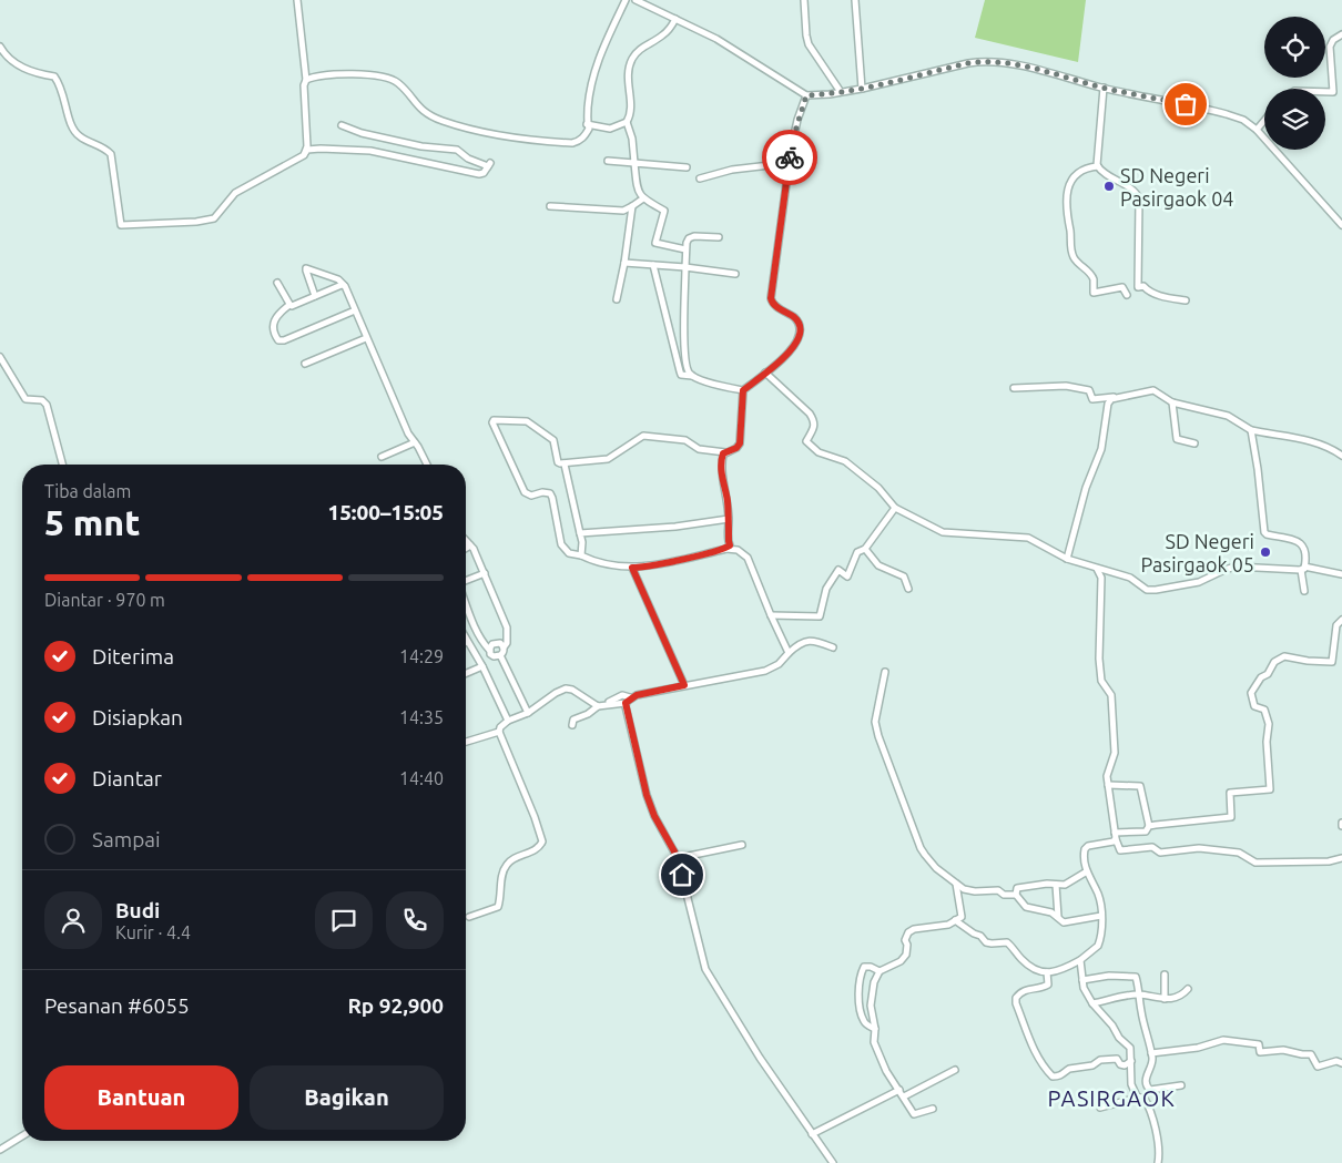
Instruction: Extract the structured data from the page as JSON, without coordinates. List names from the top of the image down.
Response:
{
  "districts": ["PASIRGAOK"],
  "places": ["SD Negeri Pasirgaok 04", "SD Negeri Pasirgaok 05"],
  "page": {
    "heading": ["5 mnt", "Tiba dalam", "15:00–15:05"],
    "panel": [
      "Budi",
      "Kurir · 4.4",
      "Pesanan #6055",
      "Rp 92,900"
    ],
    "bar": "Diantar · 970 m",
    "list": [
      ["Diterima", "14:29"],
      ["Disiapkan", "14:35"],
      ["Diantar", "14:40"],
      "Sampai"
    ],
    "buttons": ["Bantuan", "Bagikan"]
  }
}
